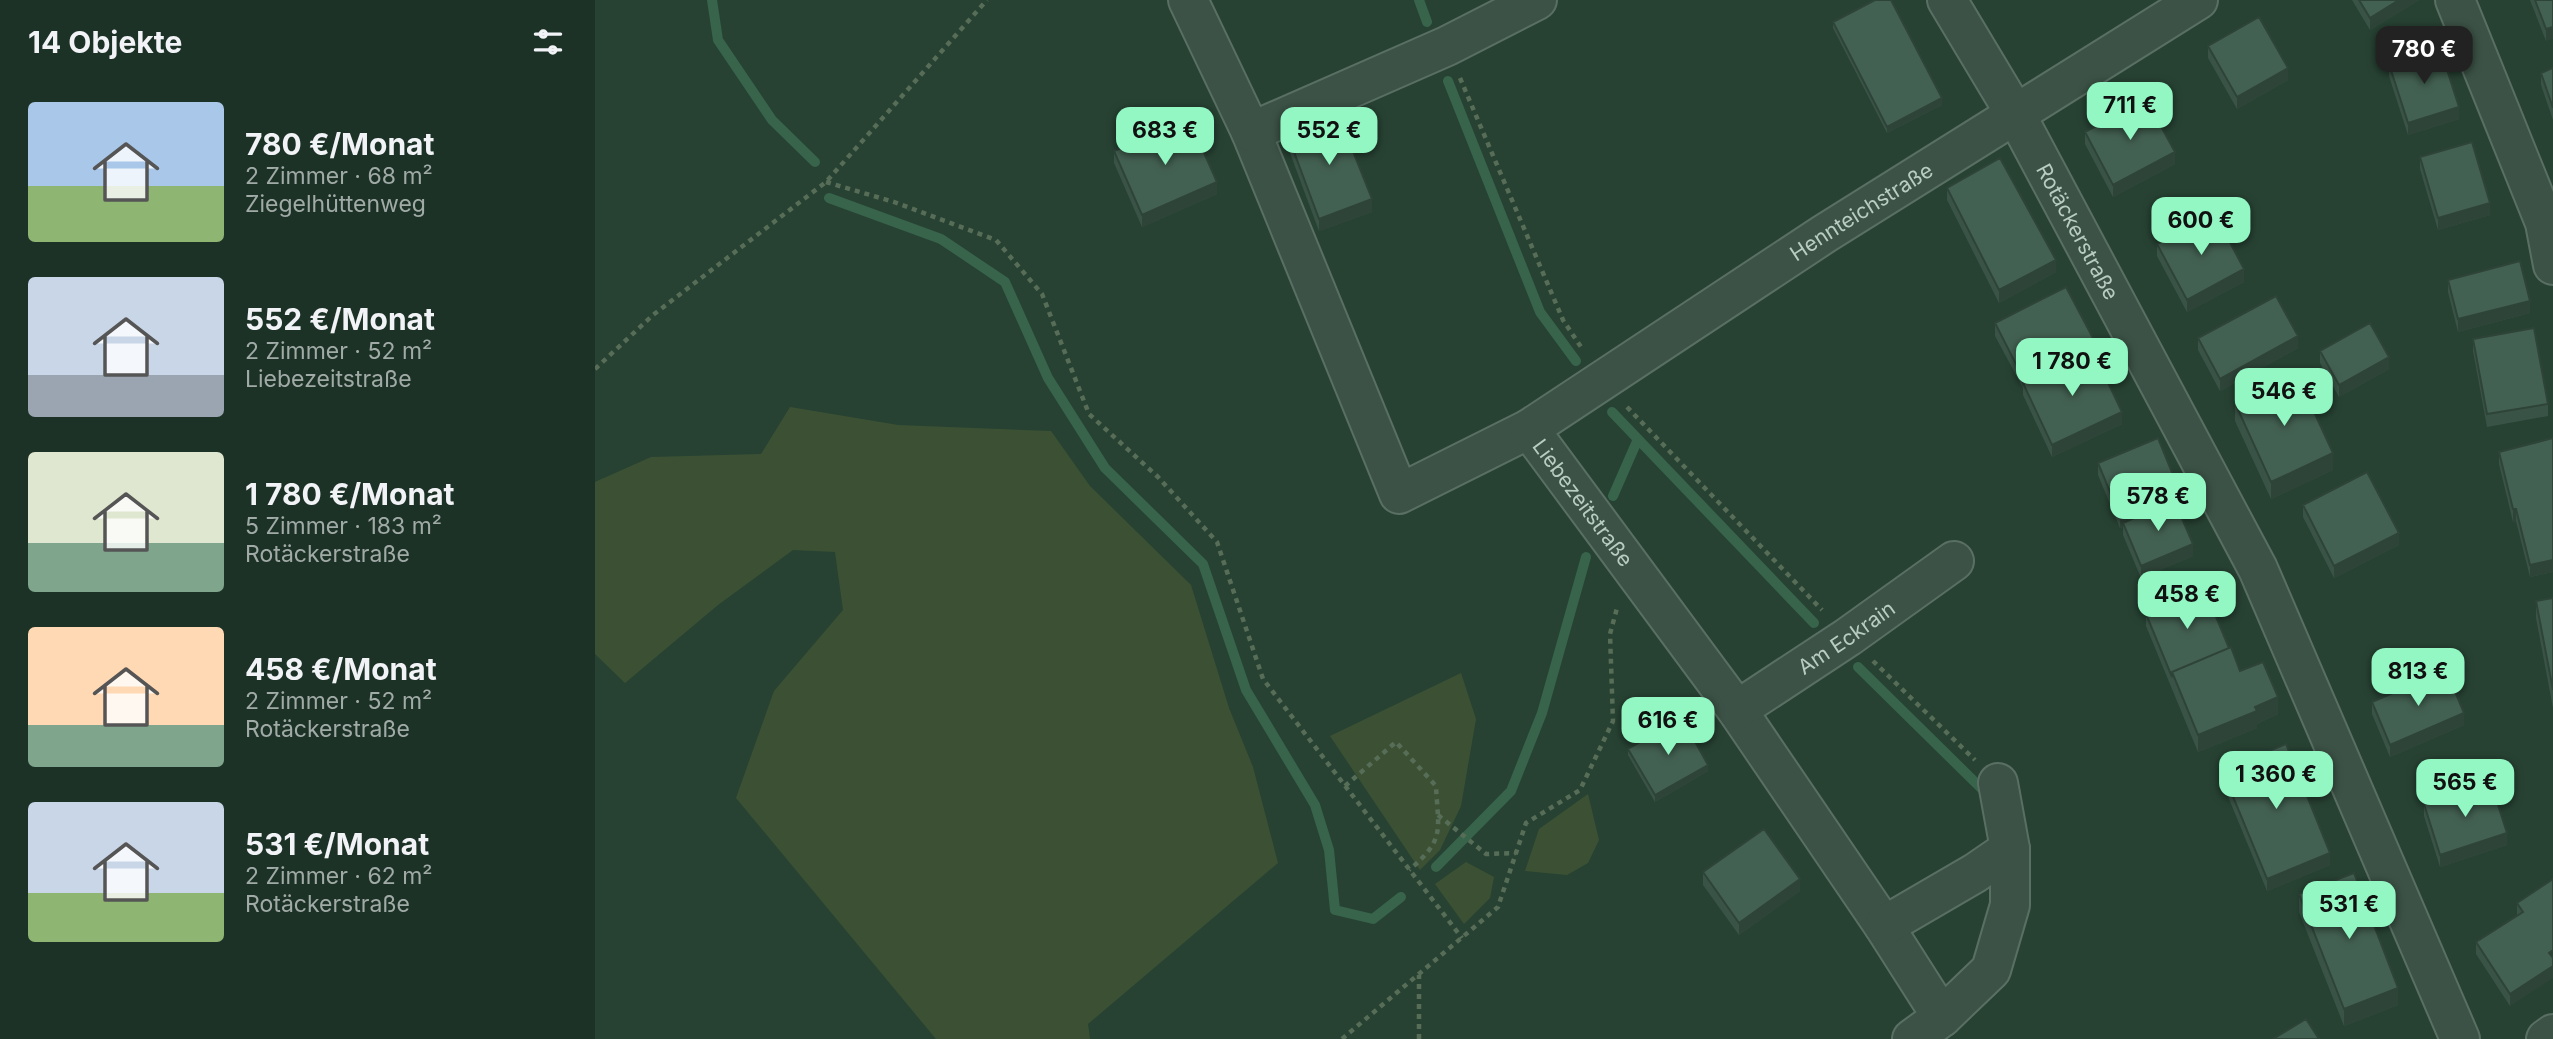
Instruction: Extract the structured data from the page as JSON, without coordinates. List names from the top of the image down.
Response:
{
  "streets": {
    "street": [
      "Hennteichstraße",
      "Rotäckerstraße",
      "Liebezeitstraße",
      "Am Eckrain"
    ]
  },
  "crossings": [
    ["Hennteichstraße", "Rotäckerstraße"],
    ["Hennteichstraße", "Liebezeitstraße"],
    ["Liebezeitstraße", "Am Eckrain"]
  ],
  "page": {
    "heading": "14 Objekte",
    "price": [
      "780 €",
      "711 €",
      "683 €",
      "552 €",
      "600 €",
      "1 780 €",
      "546 €",
      "578 €",
      "458 €",
      "813 €",
      "616 €",
      "1 360 €",
      "565 €",
      "531 €"
    ],
    "list": [
      {
        "name": "780 €/Monat",
        "note": "2 Zimmer · 68 m² · Ziegelhüttenweg"
      },
      {
        "name": "552 €/Monat",
        "note": "2 Zimmer · 52 m² · Liebezeitstraße"
      },
      {
        "name": "1 780 €/Monat",
        "note": "5 Zimmer · 183 m² · Rotäckerstraße"
      },
      {
        "name": "458 €/Monat",
        "note": "2 Zimmer · 52 m² · Rotäckerstraße"
      },
      {
        "name": "531 €/Monat",
        "note": "2 Zimmer · 62 m² · Rotäckerstraße"
      }
    ]
  }
}
